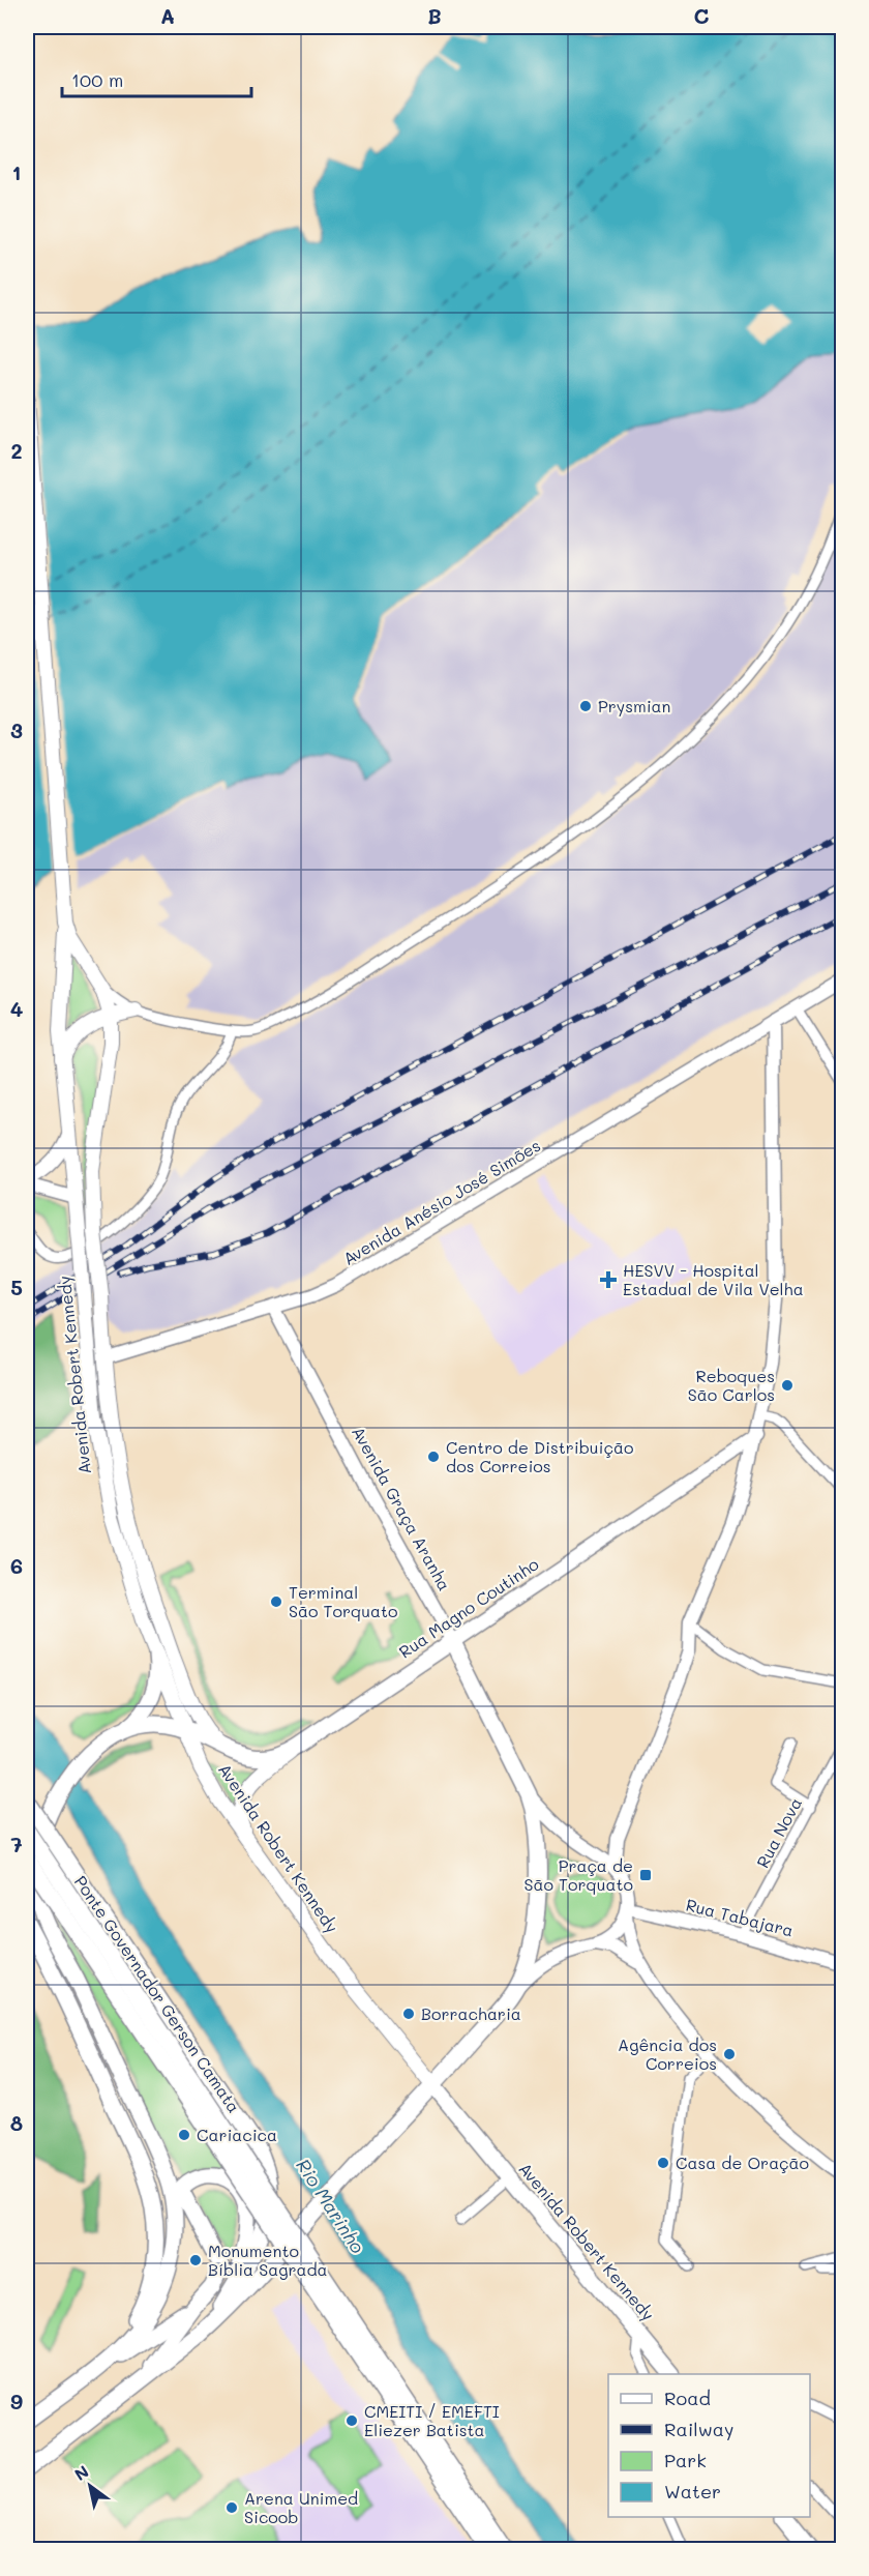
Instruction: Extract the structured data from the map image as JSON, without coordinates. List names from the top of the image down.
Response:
{
  "streets": {
    "main road": [
      "Avenida Robert Kennedy",
      "Avenida Graça Aranha",
      "Rua Magno Coutinho",
      "Ponte Governador Gerson Camata"
    ],
    "street": ["Avenida Anésio José Simões", "Rua Nova", "Rua Tabajara"]
  },
  "crossings": [
    ["Avenida Anésio José Simões", "Avenida Robert Kennedy"],
    ["Avenida Anésio José Simões", "Avenida Graça Aranha"],
    ["Avenida Robert Kennedy", "Avenida Graça Aranha"],
    ["Avenida Robert Kennedy", "Rua Magno Coutinho"],
    ["Avenida Graça Aranha", "Rua Magno Coutinho"],
    ["Rua Nova", "Rua Tabajara"]
  ],
  "water": ["Rio Marinho"],
  "places": {
    "other": [
      "Prysmian",
      "Reboques São Carlos",
      "Centro de Distribuição dos Correios",
      "Terminal São Torquato",
      "Borracharia",
      "Agência dos Correios",
      "Cariacica",
      "Casa de Oração",
      "Monumento Bíblia Sagrada",
      "CMEITI / EMEFTI Eliezer Batista",
      "Arena Unimed Sicoob"
    ],
    "health": ["HESVV - Hospital Estadual de Vila Velha"],
    "transit": ["Praça de São Torquato"]
  },
  "legend": [
    "Road",
    "Railway",
    "Park",
    "Water"
  ],
  "scale_bar": "100 m",
  "north": "top left",
  "grid": {
    "columns": ["A", "B", "C"],
    "rows": [
      "1",
      "2",
      "3",
      "4",
      "5",
      "6",
      "7",
      "8",
      "9"
    ]
  }
}
